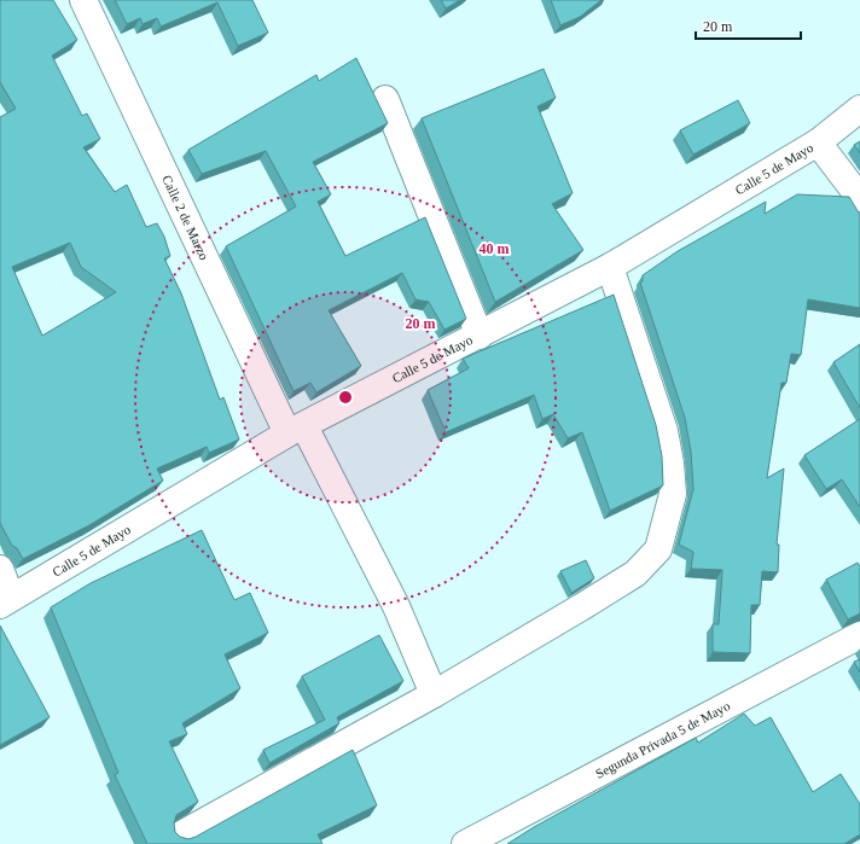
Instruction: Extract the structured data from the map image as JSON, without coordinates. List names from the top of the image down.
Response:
{
  "streets": {
    "street": ["Calle 5 de Mayo", "Calle 2 de Marzo", "Segunda Privada 5 de Mayo"]
  },
  "crossings": [
    ["Calle 5 de Mayo", "Calle 2 de Marzo"]
  ],
  "scale_bar": "20 m",
  "rings": ["40 m", "20 m"]
}
